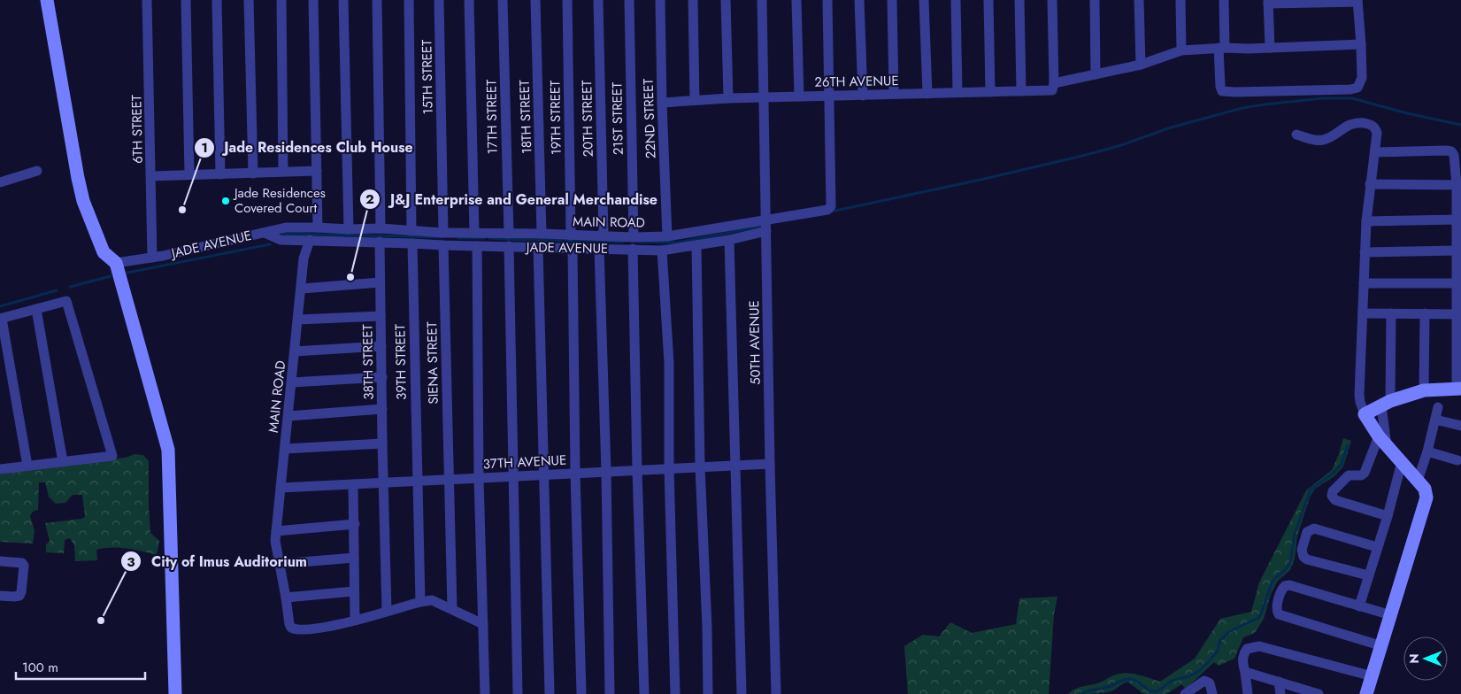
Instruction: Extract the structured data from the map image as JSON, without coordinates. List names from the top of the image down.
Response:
{
  "streets": {
    "street": [
      "15TH STREET",
      "26TH AVENUE",
      "17TH STREET",
      "18TH STREET",
      "19TH STREET",
      "20TH STREET",
      "21ST STREET",
      "22ND STREET",
      "6TH STREET",
      "MAIN ROAD",
      "JADE AVENUE",
      "50TH AVENUE",
      "38TH STREET",
      "39TH STREET",
      "SIENA STREET",
      "37TH AVENUE"
    ]
  },
  "crossings": [
    ["15TH STREET", "MAIN ROAD"],
    ["26TH AVENUE", "22ND STREET"],
    ["26TH AVENUE", "50TH AVENUE"],
    ["17TH STREET", "MAIN ROAD"],
    ["18TH STREET", "MAIN ROAD"],
    ["19TH STREET", "MAIN ROAD"],
    ["20TH STREET", "MAIN ROAD"],
    ["21ST STREET", "MAIN ROAD"],
    ["22ND STREET", "MAIN ROAD"],
    ["6TH STREET", "JADE AVENUE"],
    ["MAIN ROAD", "JADE AVENUE"],
    ["MAIN ROAD", "50TH AVENUE"],
    ["MAIN ROAD", "37TH AVENUE"],
    ["JADE AVENUE", "50TH AVENUE"],
    ["JADE AVENUE", "38TH STREET"],
    ["JADE AVENUE", "39TH STREET"],
    ["JADE AVENUE", "SIENA STREET"],
    ["50TH AVENUE", "37TH AVENUE"],
    ["38TH STREET", "37TH AVENUE"],
    ["39TH STREET", "37TH AVENUE"],
    ["SIENA STREET", "37TH AVENUE"]
  ],
  "places": [
    "Jade Residences Covered Court",
    "Jade Residences Club House",
    "J&J Enterprise and General Merchandise",
    "City of Imus Auditorium"
  ],
  "scale_bar": "100 m",
  "north": "left"
}
